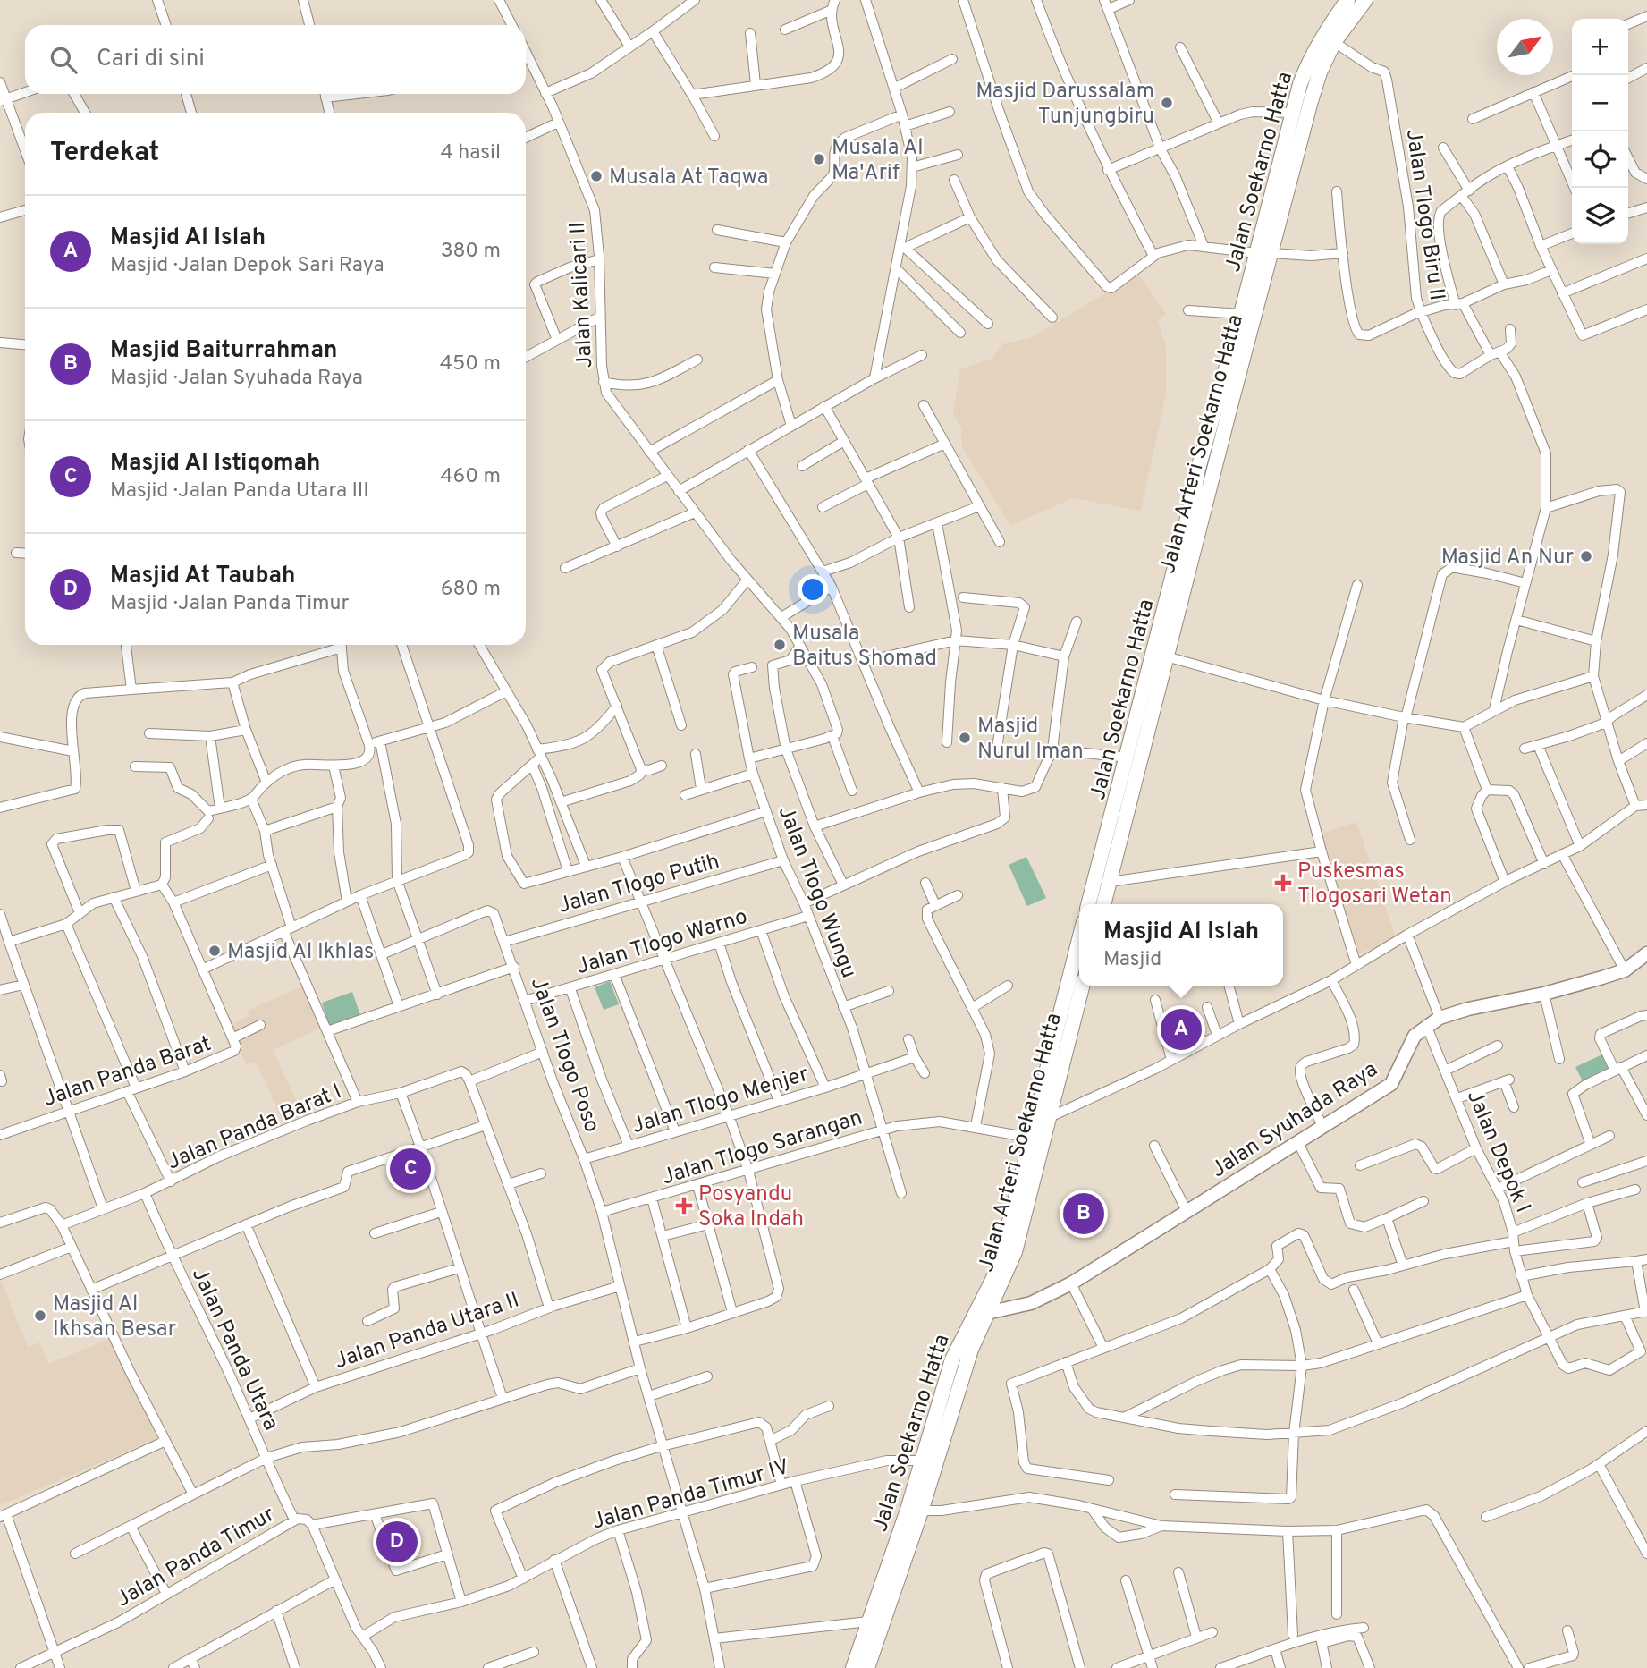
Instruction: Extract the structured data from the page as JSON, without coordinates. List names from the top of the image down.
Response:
{
  "streets": {
    "main road": ["Jalan Soekarno Hatta", "Jalan Arteri Soekarno Hatta"],
    "street": [
      "Jalan Tlogo Biru II",
      "Jalan Kalicari II",
      "Jalan Tlogo Putih",
      "Jalan Tlogo Wungu",
      "Jalan Tlogo Warno",
      "Jalan Tlogo Poso",
      "Jalan Panda Barat",
      "Jalan Tlogo Menjer",
      "Jalan Syuhada Raya",
      "Jalan Panda Barat I",
      "Jalan Tlogo Sarangan",
      "Jalan Depok I",
      "Jalan Panda Utara II",
      "Jalan Panda Utara",
      "Jalan Panda Timur IV",
      "Jalan Panda Timur"
    ]
  },
  "crossings": [
    ["Jalan Soekarno Hatta", "Jalan Arteri Soekarno Hatta"],
    ["Jalan Soekarno Hatta", "Jalan Tlogo Sarangan"],
    ["Jalan Soekarno Hatta", "Jalan Panda Timur IV"],
    ["Jalan Tlogo Biru II", "Jalan Arteri Soekarno Hatta"],
    ["Jalan Arteri Soekarno Hatta", "Jalan Syuhada Raya"],
    ["Jalan Arteri Soekarno Hatta", "Jalan Tlogo Sarangan"],
    ["Jalan Arteri Soekarno Hatta", "Jalan Panda Timur IV"],
    ["Jalan Tlogo Putih", "Jalan Tlogo Wungu"],
    ["Jalan Tlogo Putih", "Jalan Tlogo Poso"],
    ["Jalan Tlogo Wungu", "Jalan Tlogo Warno"],
    ["Jalan Tlogo Wungu", "Jalan Tlogo Menjer"],
    ["Jalan Tlogo Wungu", "Jalan Tlogo Sarangan"],
    ["Jalan Tlogo Warno", "Jalan Tlogo Poso"],
    ["Jalan Tlogo Poso", "Jalan Tlogo Menjer"],
    ["Jalan Tlogo Poso", "Jalan Panda Barat I"],
    ["Jalan Tlogo Poso", "Jalan Tlogo Sarangan"],
    ["Jalan Tlogo Poso", "Jalan Panda Utara II"],
    ["Jalan Tlogo Poso", "Jalan Panda Timur IV"],
    ["Jalan Syuhada Raya", "Jalan Depok I"],
    ["Jalan Panda Barat I", "Jalan Panda Utara"],
    ["Jalan Panda Utara II", "Jalan Panda Utara"],
    ["Jalan Panda Utara", "Jalan Panda Timur"]
  ],
  "places": {
    "other": [
      "Masjid Darussalam Tunjungbiru",
      "Musala Al Ma'Arif",
      "Musala At Taqwa",
      "Masjid An Nur",
      "Musala Baitus Shomad",
      "Masjid Nurul Iman",
      "Masjid Al Ikhlas",
      "Masjid Al Ikhsan Besar"
    ],
    "health": ["Puskesmas Tlogosari Wetan", "Posyandu Soka Indah"]
  },
  "north": "top right",
  "page": {
    "map_buttons": ["+", "−"],
    "search": "Cari di sini",
    "heading": ["Terdekat", "4 hasil"],
    "list": [
      {
        "mark": "A",
        "name": "Masjid Al Islah",
        "note": "Masjid · Jalan Depok Sari Raya",
        "value": "380 m"
      },
      {
        "mark": "B",
        "name": "Masjid Baiturrahman",
        "note": "Masjid · Jalan Syuhada Raya",
        "value": "450 m"
      },
      {
        "mark": "C",
        "name": "Masjid Al Istiqomah",
        "note": "Masjid · Jalan Panda Utara III",
        "value": "460 m"
      },
      {
        "mark": "D",
        "name": "Masjid At Taubah",
        "note": "Masjid · Jalan Panda Timur",
        "value": "680 m"
      }
    ],
    "popup": ["Masjid Al Islah", "Masjid"],
    "pins": [
      "A",
      "C",
      "B",
      "D"
    ]
  }
}
